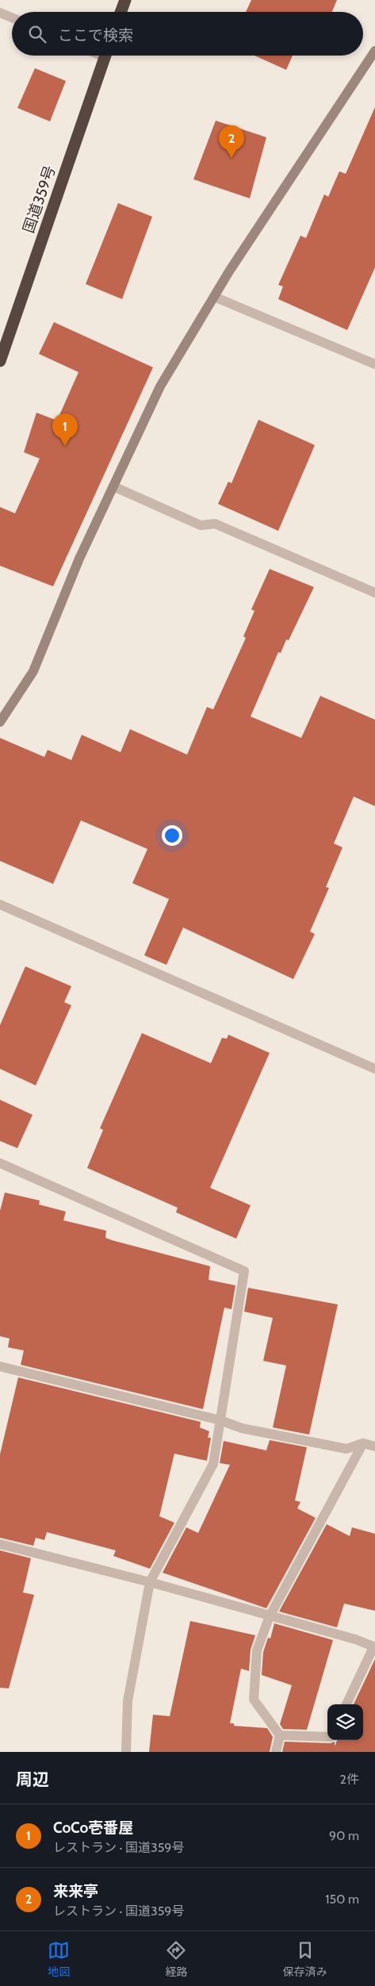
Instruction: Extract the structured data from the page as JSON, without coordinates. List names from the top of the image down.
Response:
{
  "streets": {
    "highway": ["国道359号"]
  },
  "page": {
    "search": "ここで検索",
    "pins": ["2", "1"],
    "heading": ["周辺", "2件"],
    "list": [
      {
        "mark": "1",
        "name": "CoCo壱番屋",
        "note": "レストラン · 国道359号",
        "value": "90 m"
      },
      {
        "mark": "2",
        "name": "来来亭",
        "note": "レストラン · 国道359号",
        "value": "150 m"
      }
    ],
    "nav": ["地図", "経路", "保存済み"]
  }
}
